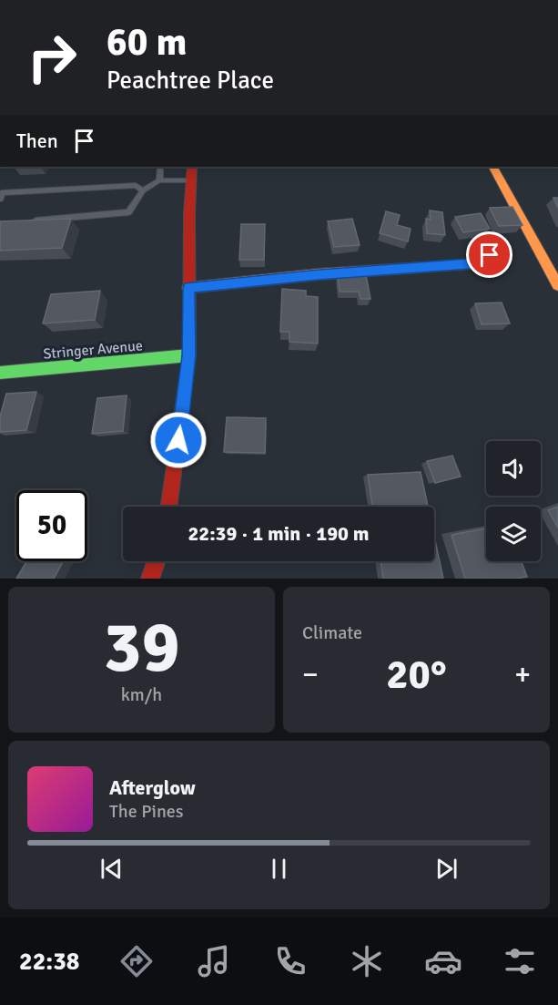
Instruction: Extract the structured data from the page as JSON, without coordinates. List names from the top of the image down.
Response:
{
  "streets": {
    "street": ["Stringer Avenue"]
  },
  "page": {
    "turn": ["60 m", "Peachtree Place"],
    "then": "Then",
    "limit": "50",
    "trip": "22:39 · 1 min · 190 m",
    "tile": [
      ["39", "km/h"],
      "Climate"
    ],
    "heat": ["−", "20°", "+"],
    "song": ["Afterglow", "The Pines"],
    "tabs": "22:38"
  }
}
